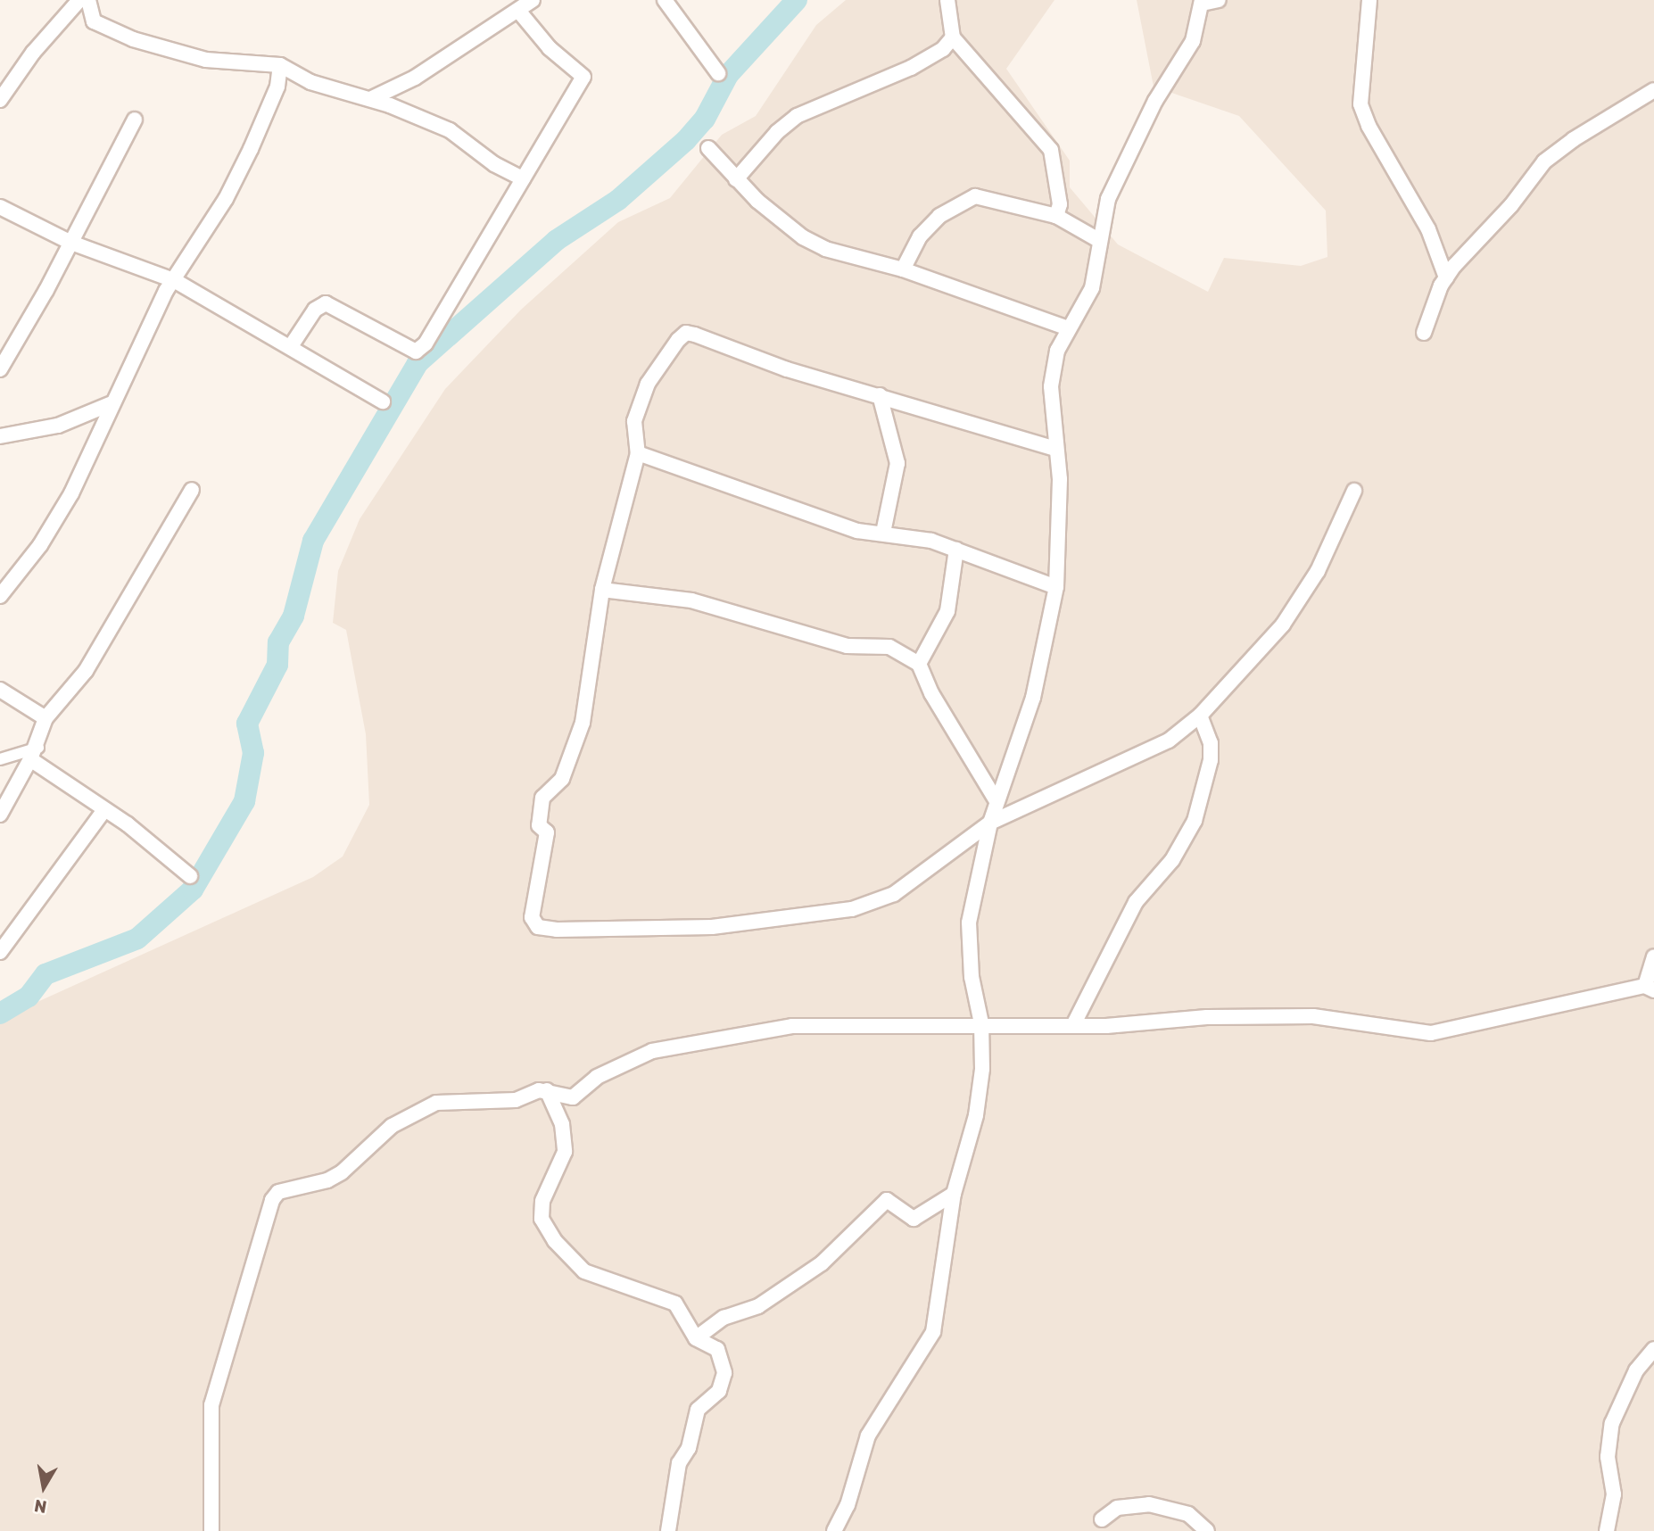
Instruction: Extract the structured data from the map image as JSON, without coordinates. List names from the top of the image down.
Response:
{
  "north": "bottom"
}
